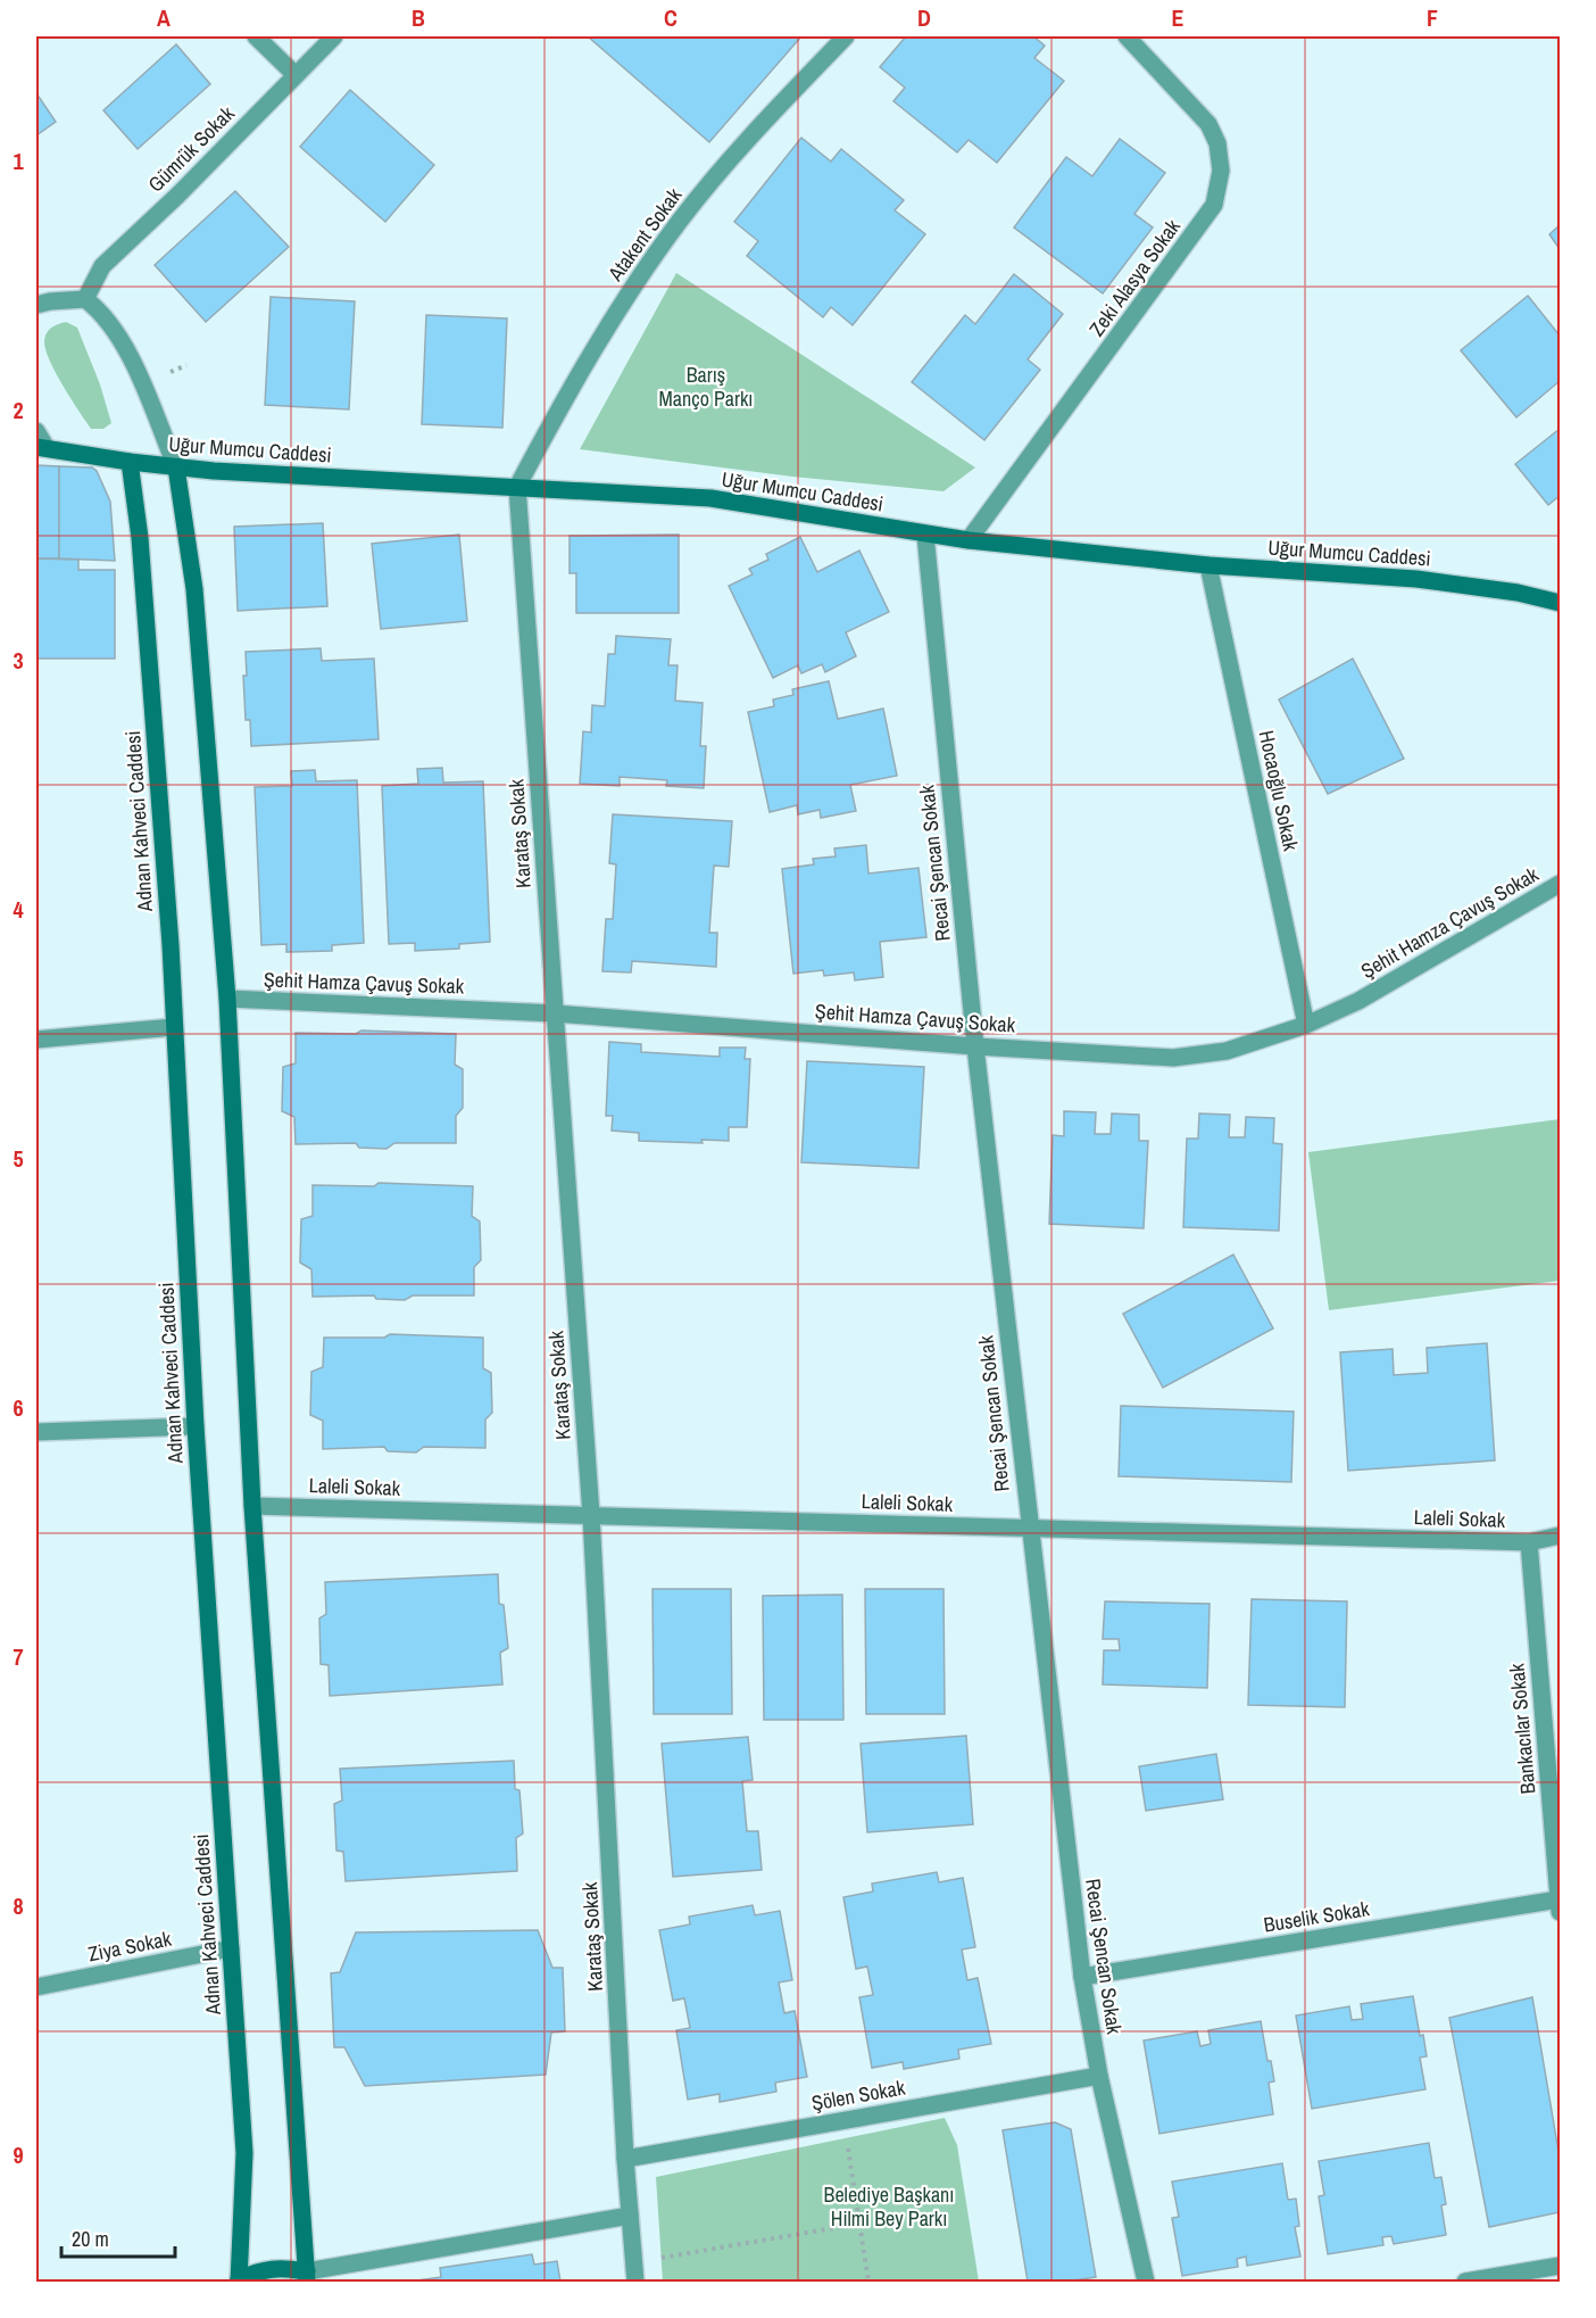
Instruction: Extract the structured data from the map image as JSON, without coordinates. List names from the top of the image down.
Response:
{
  "streets": {
    "main road": ["Uğur Mumcu Caddesi", "Adnan Kahveci Caddesi"],
    "street": [
      "Gümrük Sokak",
      "Atakent Sokak",
      "Zeki Alasya Sokak",
      "Hocaoğlu Sokak",
      "Karataş Sokak",
      "Recai Şencan Sokak",
      "Şehit Hamza Çavuş Sokak",
      "Laleli Sokak",
      "Bankacılar Sokak",
      "Buselik Sokak",
      "Ziya Sokak",
      "Şölen Sokak"
    ]
  },
  "crossings": [
    ["Atakent Sokak", "Uğur Mumcu Caddesi"],
    ["Atakent Sokak", "Karataş Sokak"],
    ["Zeki Alasya Sokak", "Uğur Mumcu Caddesi"],
    ["Uğur Mumcu Caddesi", "Hocaoğlu Sokak"],
    ["Uğur Mumcu Caddesi", "Adnan Kahveci Caddesi"],
    ["Uğur Mumcu Caddesi", "Karataş Sokak"],
    ["Uğur Mumcu Caddesi", "Recai Şencan Sokak"],
    ["Hocaoğlu Sokak", "Şehit Hamza Çavuş Sokak"],
    ["Adnan Kahveci Caddesi", "Ziya Sokak"],
    ["Karataş Sokak", "Şehit Hamza Çavuş Sokak"],
    ["Karataş Sokak", "Laleli Sokak"],
    ["Karataş Sokak", "Şölen Sokak"],
    ["Recai Şencan Sokak", "Şehit Hamza Çavuş Sokak"],
    ["Recai Şencan Sokak", "Laleli Sokak"],
    ["Recai Şencan Sokak", "Buselik Sokak"],
    ["Recai Şencan Sokak", "Şölen Sokak"],
    ["Laleli Sokak", "Bankacılar Sokak"],
    ["Bankacılar Sokak", "Buselik Sokak"]
  ],
  "parks": ["Barış Manço Parkı", "Belediye Başkanı Hilmi Bey Parkı"],
  "scale_bar": "20 m",
  "grid": {
    "columns": [
      "A",
      "B",
      "C",
      "D",
      "E",
      "F"
    ],
    "rows": [
      "1",
      "2",
      "3",
      "4",
      "5",
      "6",
      "7",
      "8",
      "9"
    ]
  }
}
